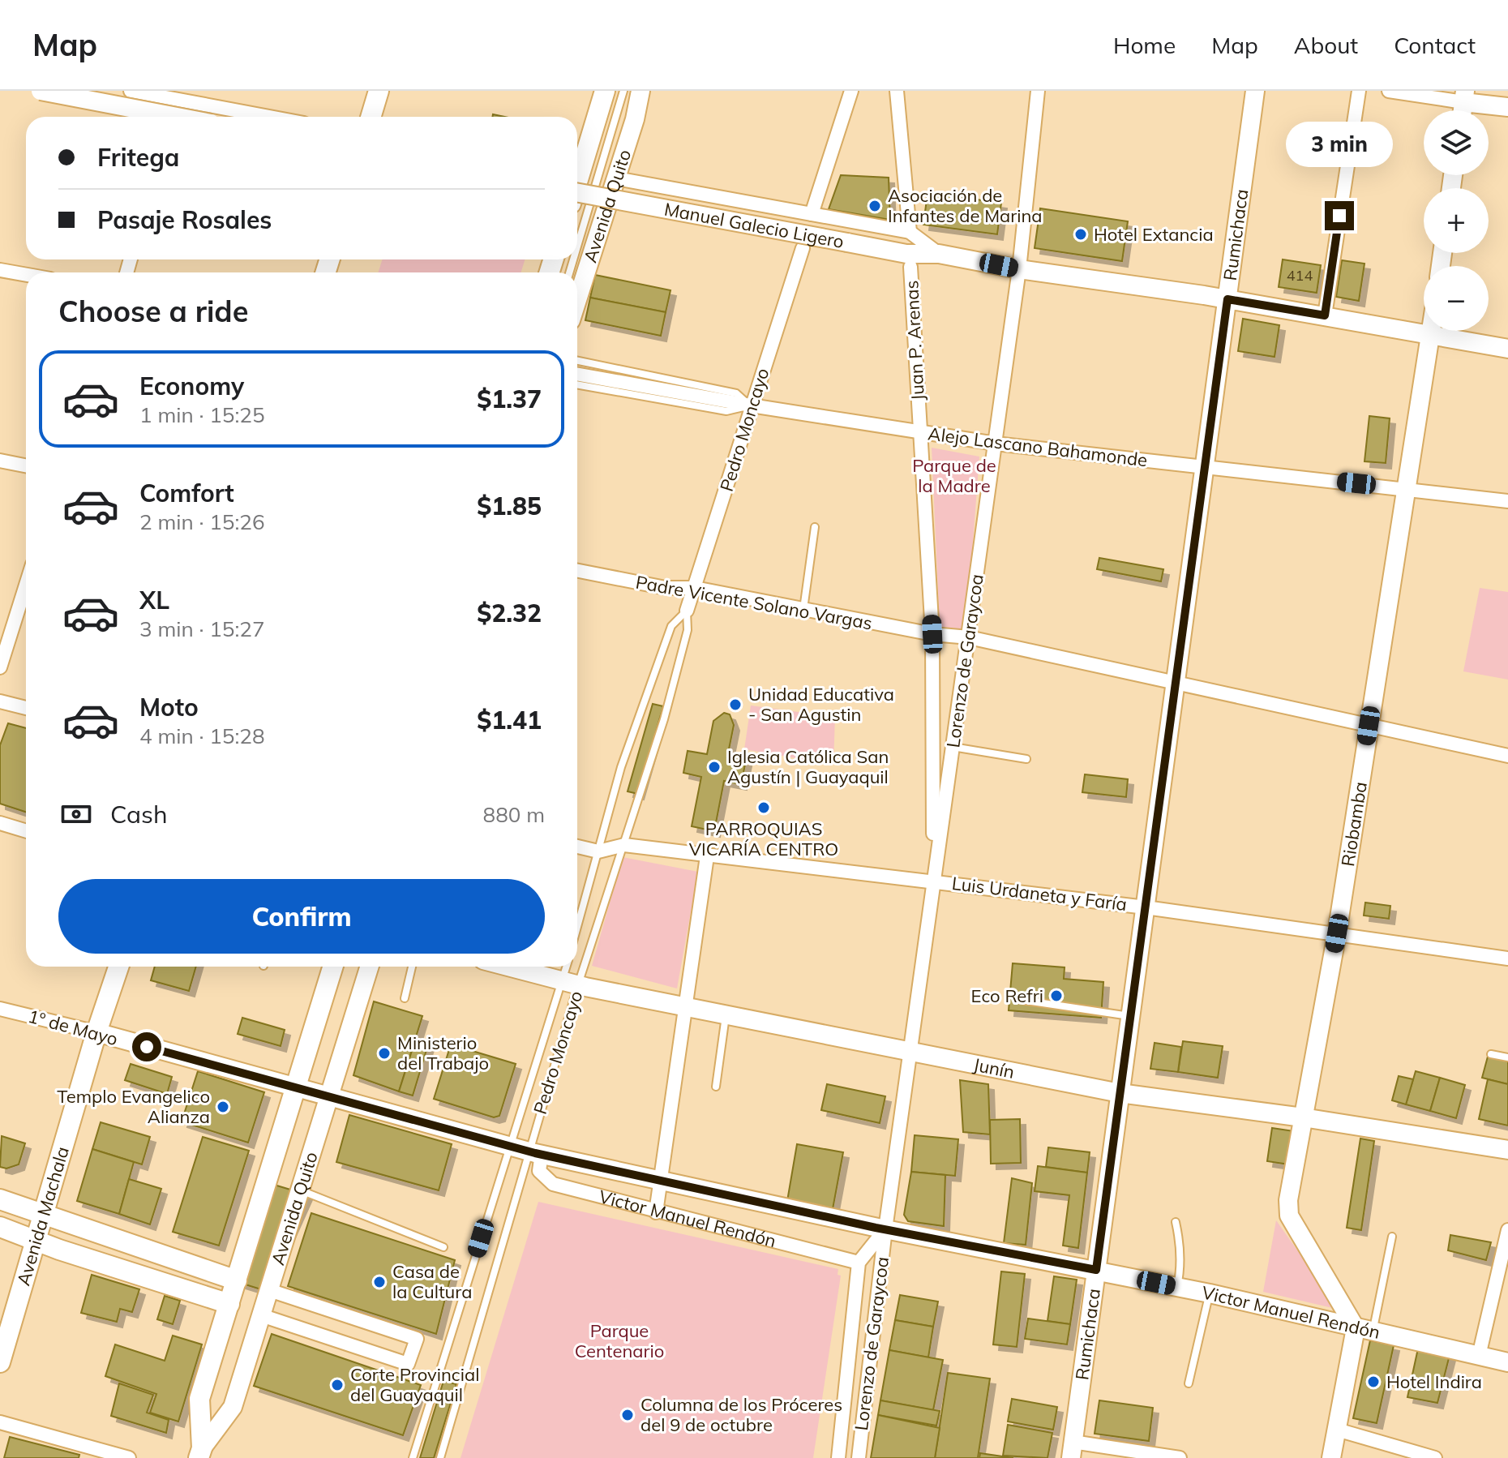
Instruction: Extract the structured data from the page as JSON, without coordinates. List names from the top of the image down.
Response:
{
  "streets": {
    "main road": ["Avenida Quito", "Avenida Machala"],
    "street": [
      "Manuel Galecio Ligero",
      "Rumichaca",
      "Juan P. Arenas",
      "Pedro Moncayo",
      "Alejo Lascano Bahamonde",
      "Padre Vicente Solano Vargas",
      "Lorenzo de Garaycoa",
      "Riobamba",
      "Luis Urdaneta y Faría",
      "1º de Mayo",
      "Junín",
      "Victor Manuel Rendón"
    ]
  },
  "crossings": [
    ["Avenida Quito", "Manuel Galecio Ligero"],
    ["Avenida Quito", "1º de Mayo"],
    ["Avenida Quito", "Victor Manuel Rendón"],
    ["Manuel Galecio Ligero", "Rumichaca"],
    ["Manuel Galecio Ligero", "Lorenzo de Garaycoa"],
    ["Manuel Galecio Ligero", "Riobamba"],
    ["Rumichaca", "Alejo Lascano Bahamonde"],
    ["Rumichaca", "Padre Vicente Solano Vargas"],
    ["Rumichaca", "Luis Urdaneta y Faría"],
    ["Rumichaca", "Junín"],
    ["Rumichaca", "Victor Manuel Rendón"],
    ["Juan P. Arenas", "Alejo Lascano Bahamonde"],
    ["Juan P. Arenas", "Padre Vicente Solano Vargas"],
    ["Juan P. Arenas", "Lorenzo de Garaycoa"],
    ["Juan P. Arenas", "Luis Urdaneta y Faría"],
    ["Pedro Moncayo", "Alejo Lascano Bahamonde"],
    ["Pedro Moncayo", "Padre Vicente Solano Vargas"],
    ["Pedro Moncayo", "Luis Urdaneta y Faría"],
    ["Pedro Moncayo", "Junín"],
    ["Pedro Moncayo", "Victor Manuel Rendón"],
    ["Alejo Lascano Bahamonde", "Lorenzo de Garaycoa"],
    ["Alejo Lascano Bahamonde", "Riobamba"],
    ["Padre Vicente Solano Vargas", "Lorenzo de Garaycoa"],
    ["Padre Vicente Solano Vargas", "Riobamba"],
    ["Lorenzo de Garaycoa", "Luis Urdaneta y Faría"],
    ["Lorenzo de Garaycoa", "Junín"],
    ["Lorenzo de Garaycoa", "Victor Manuel Rendón"],
    ["Riobamba", "Luis Urdaneta y Faría"],
    ["Riobamba", "Junín"],
    ["Riobamba", "Victor Manuel Rendón"],
    ["1º de Mayo", "Avenida Machala"],
    ["1º de Mayo", "Victor Manuel Rendón"]
  ],
  "parks": ["Parque de la Madre", "Parque Centenario"],
  "places": [
    "Asociación de Infantes de Marina",
    "Hotel Extancia",
    "Unidad Educativa - San Agustin",
    "Iglesia Católica San Agustín | Guayaquil",
    "PARROQUIAS VICARÍA CENTRO",
    "Eco Refri",
    "Ministerio del Trabajo",
    "Templo Evangelico Alianza",
    "Casa de la Cultura",
    "Hotel Indira",
    "Corte Provincial del Guayaquil",
    "Columna de los Próceres del 9 de octubre"
  ],
  "house_numbers": ["414"],
  "page": {
    "header": "Map",
    "nav": [
      "Home",
      "Map",
      "About",
      "Contact"
    ],
    "map_buttons": ["+", "−"],
    "banner": ["Fritega", "Pasaje Rosales"],
    "bubble": "3 min",
    "heading": "Choose a ride",
    "list": [
      {
        "name": "Economy",
        "note": "1 min · 15:25",
        "value": "$1.37"
      },
      {
        "name": "Comfort",
        "note": "2 min · 15:26",
        "value": "$1.85"
      },
      {
        "name": "XL",
        "note": "3 min · 15:27",
        "value": "$2.32"
      },
      {
        "name": "Moto",
        "note": "4 min · 15:28",
        "value": "$1.41"
      }
    ],
    "pay": ["Cash", "880 m"],
    "buttons": "Confirm"
  }
}
